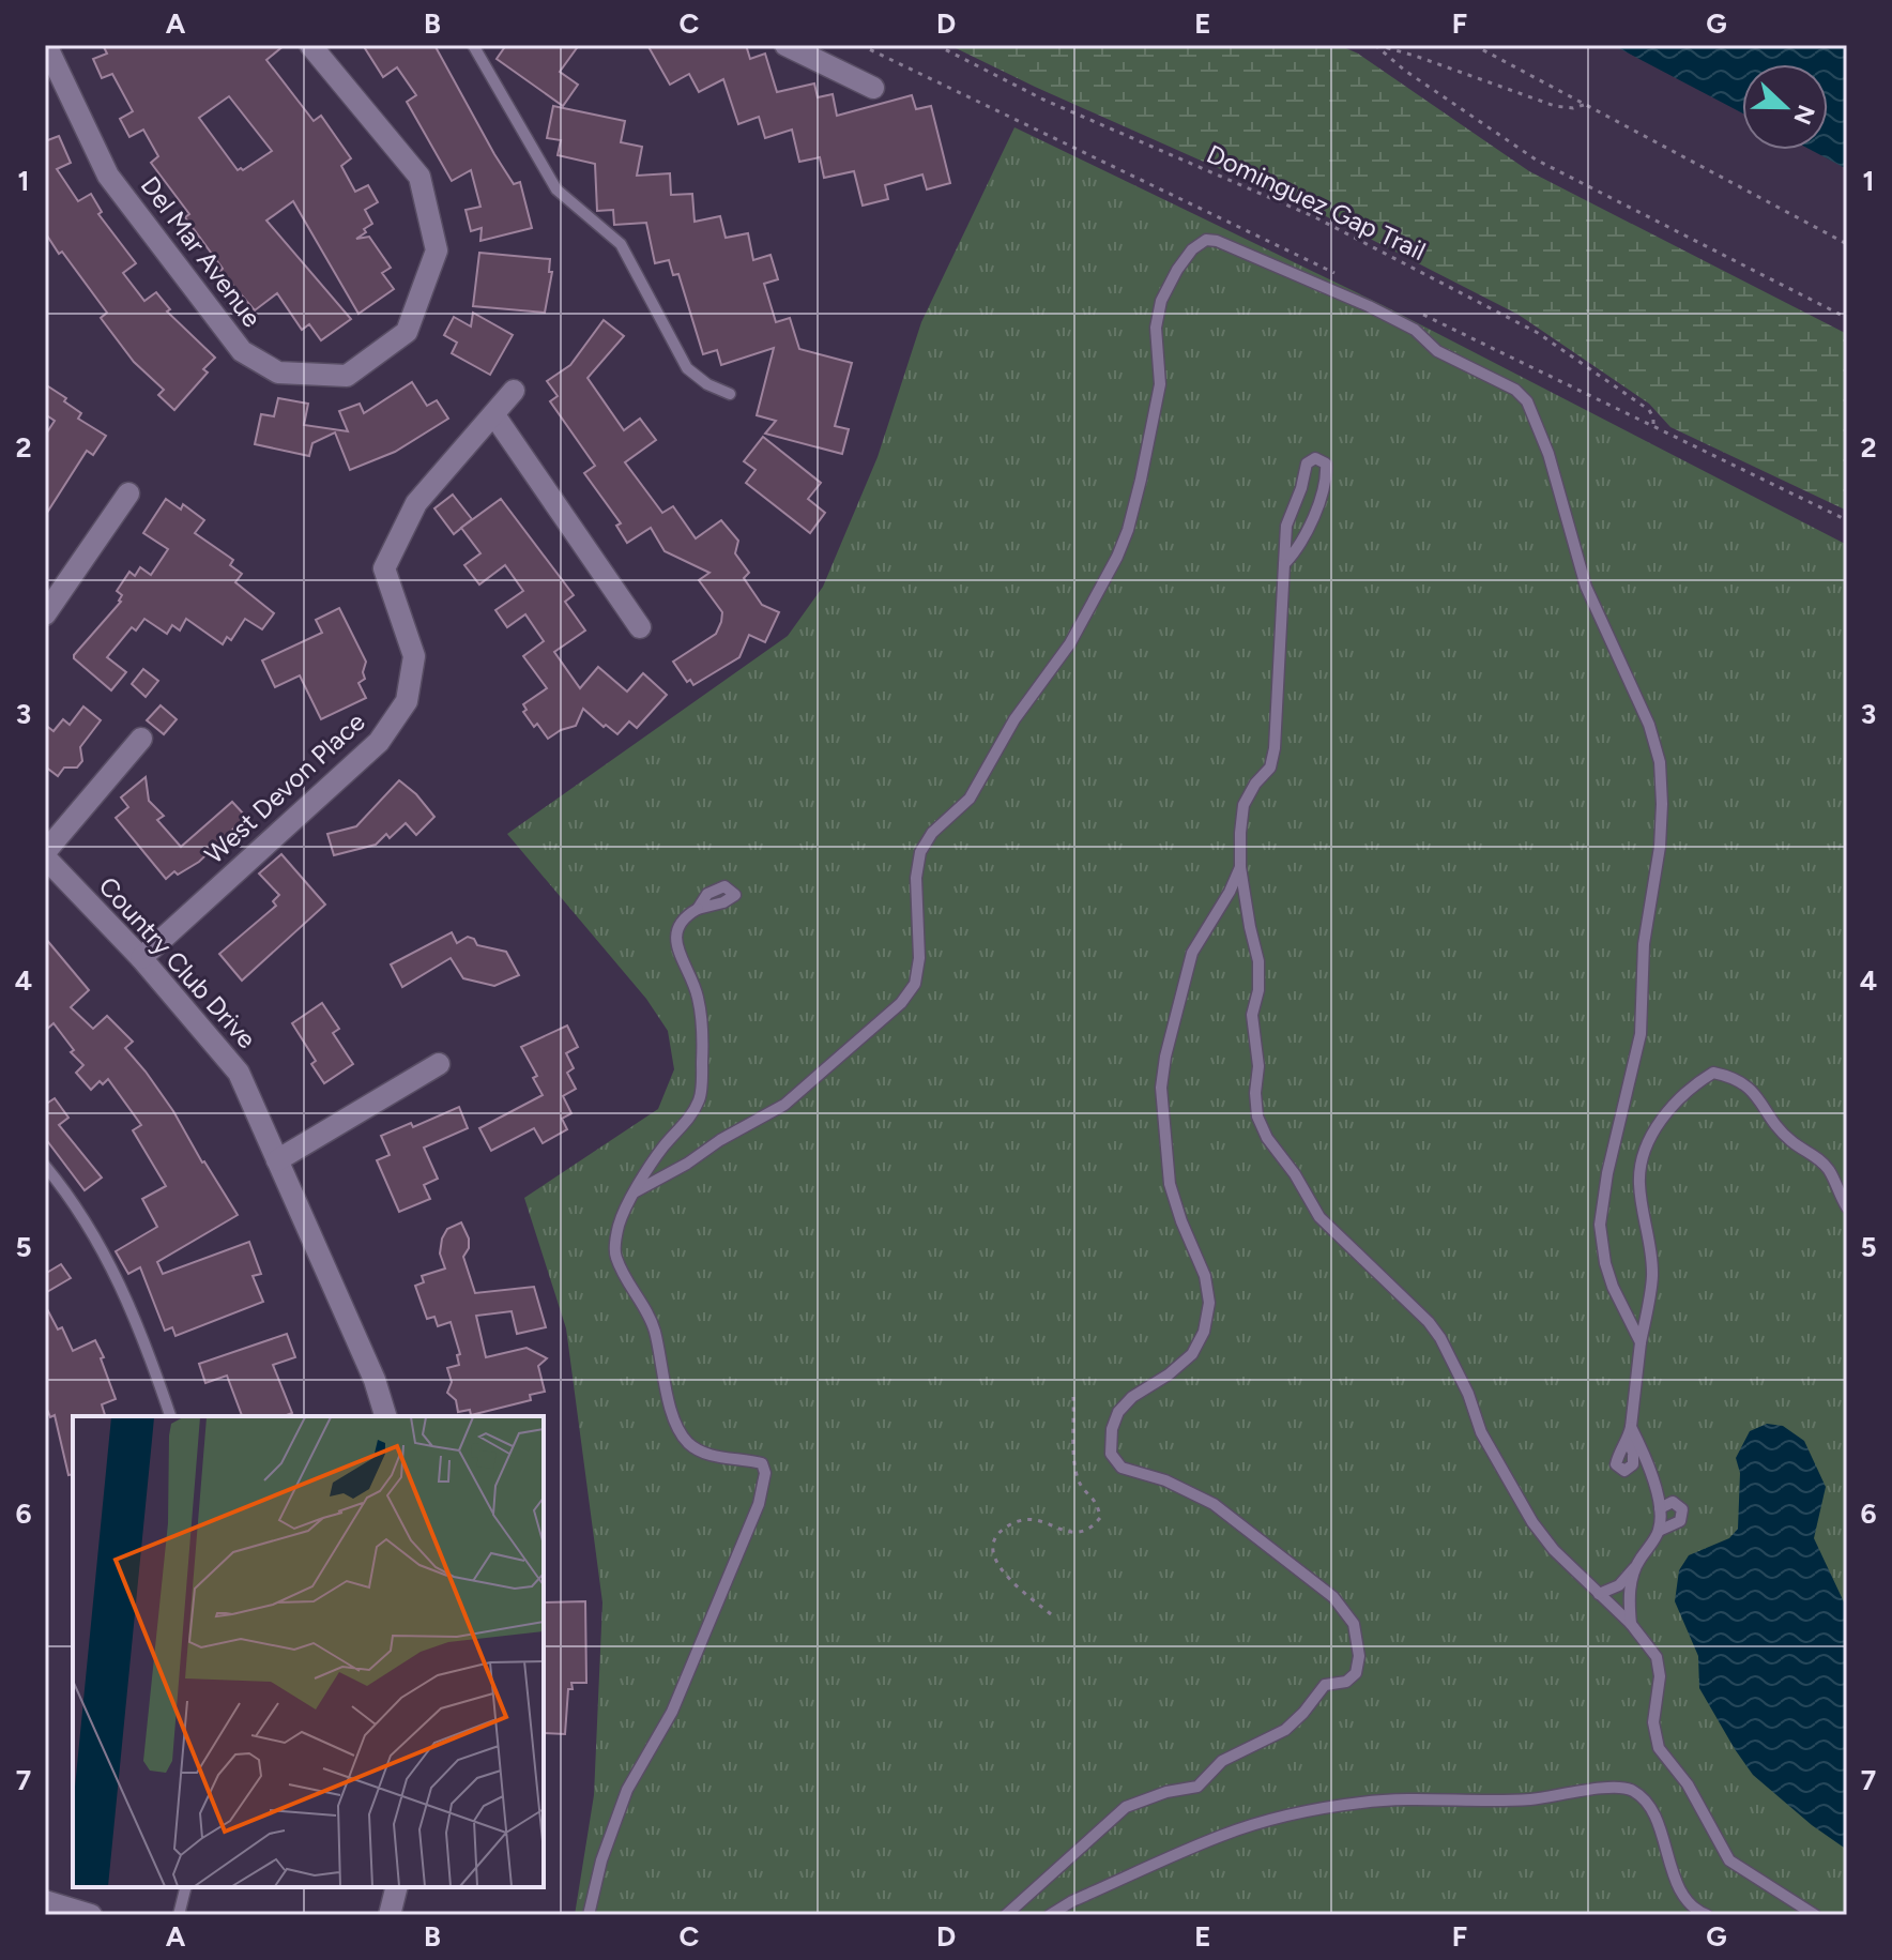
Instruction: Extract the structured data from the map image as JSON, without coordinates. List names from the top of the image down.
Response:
{
  "streets": {
    "street": ["Del Mar Avenue", "West Devon Place", "Country Club Drive"],
    "path": ["Dominguez Gap Trail"]
  },
  "crossings": [
    ["West Devon Place", "Country Club Drive"]
  ],
  "north": "right",
  "grid": {
    "columns": [
      "A",
      "B",
      "C",
      "D",
      "E",
      "F",
      "G"
    ],
    "rows": [
      "1",
      "2",
      "3",
      "4",
      "5",
      "6",
      "7"
    ]
  }
}
